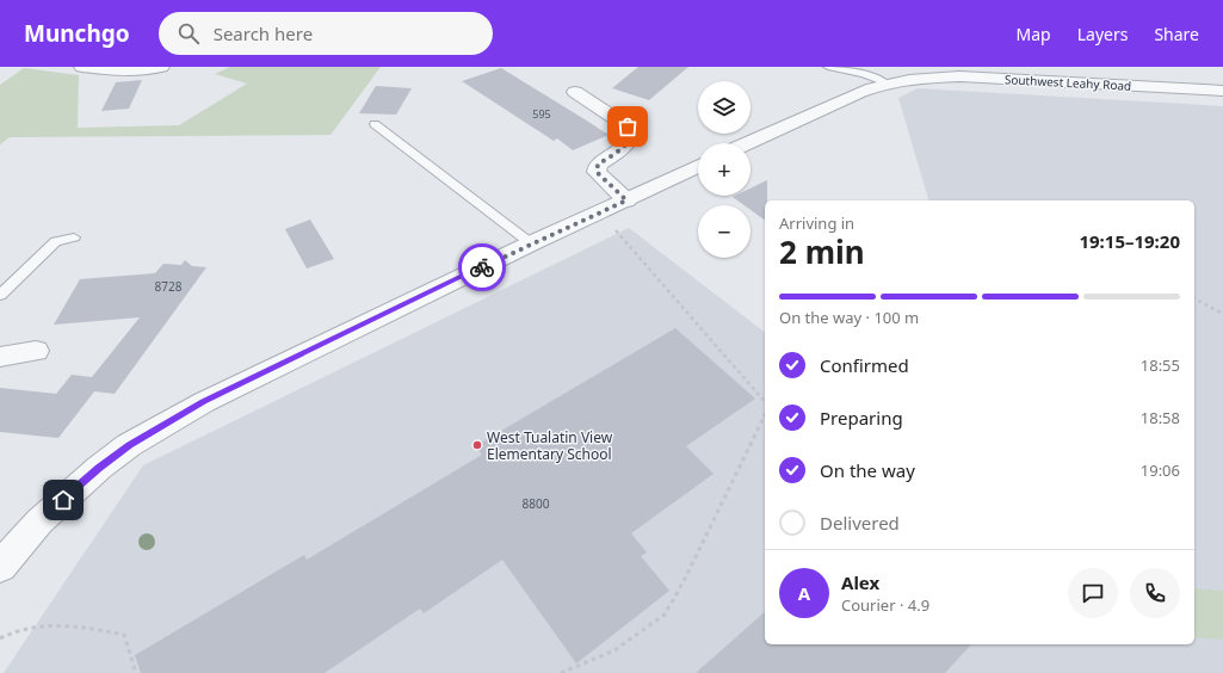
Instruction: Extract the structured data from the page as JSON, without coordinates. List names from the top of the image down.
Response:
{
  "streets": {
    "street": ["Southwest Leahy Road"]
  },
  "places": ["West Tualatin View Elementary School"],
  "house_numbers": ["595", "8728", "8800"],
  "page": {
    "header": "Munchgo",
    "search": "Search here",
    "nav": ["Map", "Layers", "Share"],
    "map_buttons": ["+", "−"],
    "heading": ["2 min", "Arriving in", "19:15–19:20"],
    "panel": ["Alex", "Courier · 4.9"],
    "bar": "On the way · 100 m",
    "list": [
      ["Confirmed", "18:55"],
      ["Preparing", "18:58"],
      ["On the way", "19:06"],
      "Delivered"
    ],
    "round": "A"
  }
}
